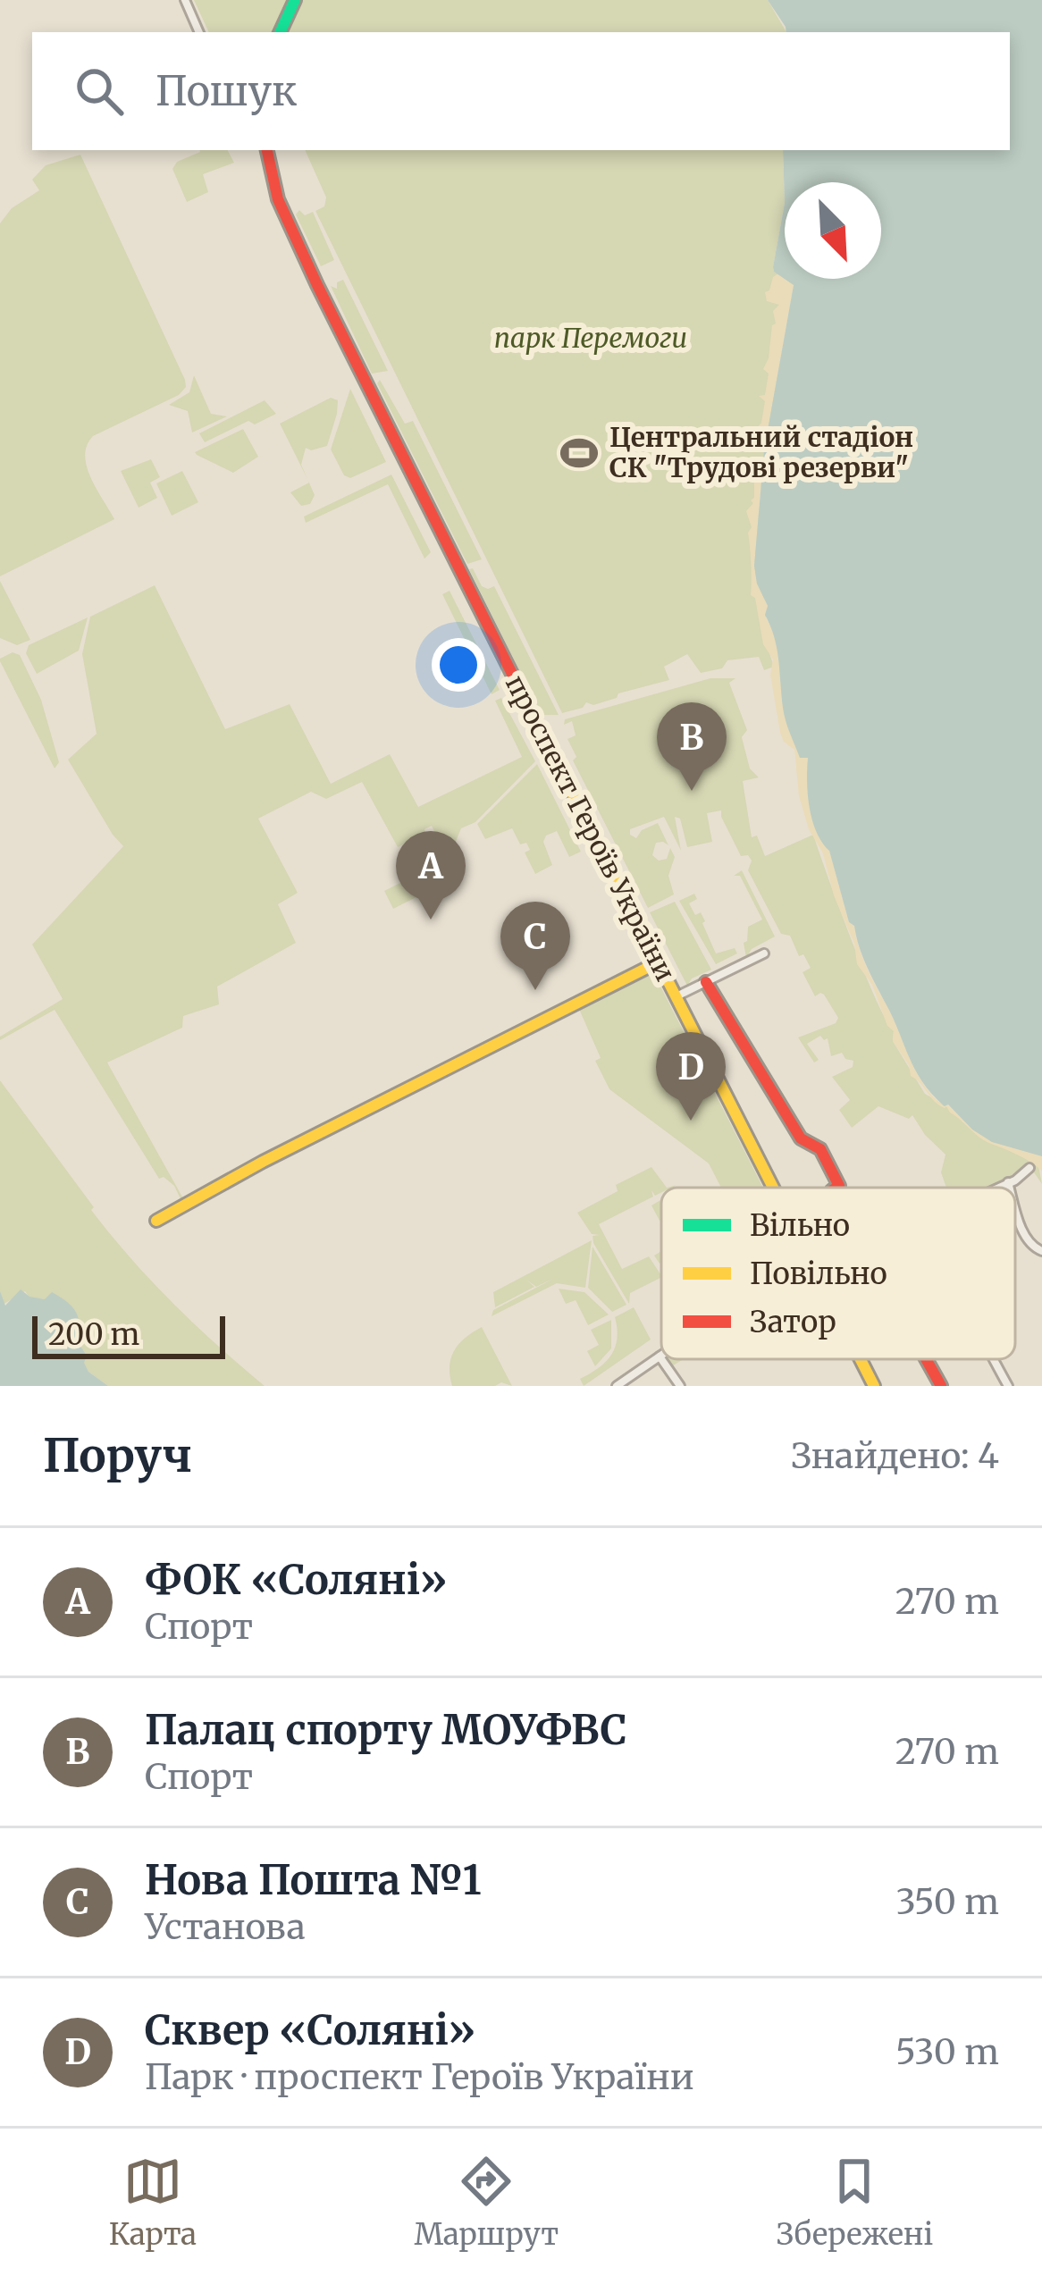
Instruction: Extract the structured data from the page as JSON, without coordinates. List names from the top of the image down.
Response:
{
  "streets": {
    "main road": ["проспект Героїв України"]
  },
  "parks": ["парк Перемоги"],
  "places": {
    "sports": ["Центральний стадіон СК \"Трудові резерви\""]
  },
  "legend": ["Вільно", "Повільно", "Затор"],
  "scale_bar": "200 m",
  "north": "bottom right",
  "page": {
    "search": "Пошук",
    "pins": [
      "B",
      "A",
      "C",
      "D"
    ],
    "scale": "200 m",
    "heading": ["Поруч", "Знайдено: 4"],
    "list": [
      {
        "mark": "A",
        "name": "ФОК «Соляні»",
        "note": "Спорт",
        "value": "270 m"
      },
      {
        "mark": "B",
        "name": "Палац спорту МОУФВС",
        "note": "Спорт",
        "value": "270 m"
      },
      {
        "mark": "C",
        "name": "Нова Пошта №1",
        "note": "Установа",
        "value": "350 m"
      },
      {
        "mark": "D",
        "name": "Сквер «Соляні»",
        "note": "Парк · проспект Героїв України",
        "value": "530 m"
      }
    ],
    "nav": ["Карта", "Маршрут", "Збережені"]
  }
}
